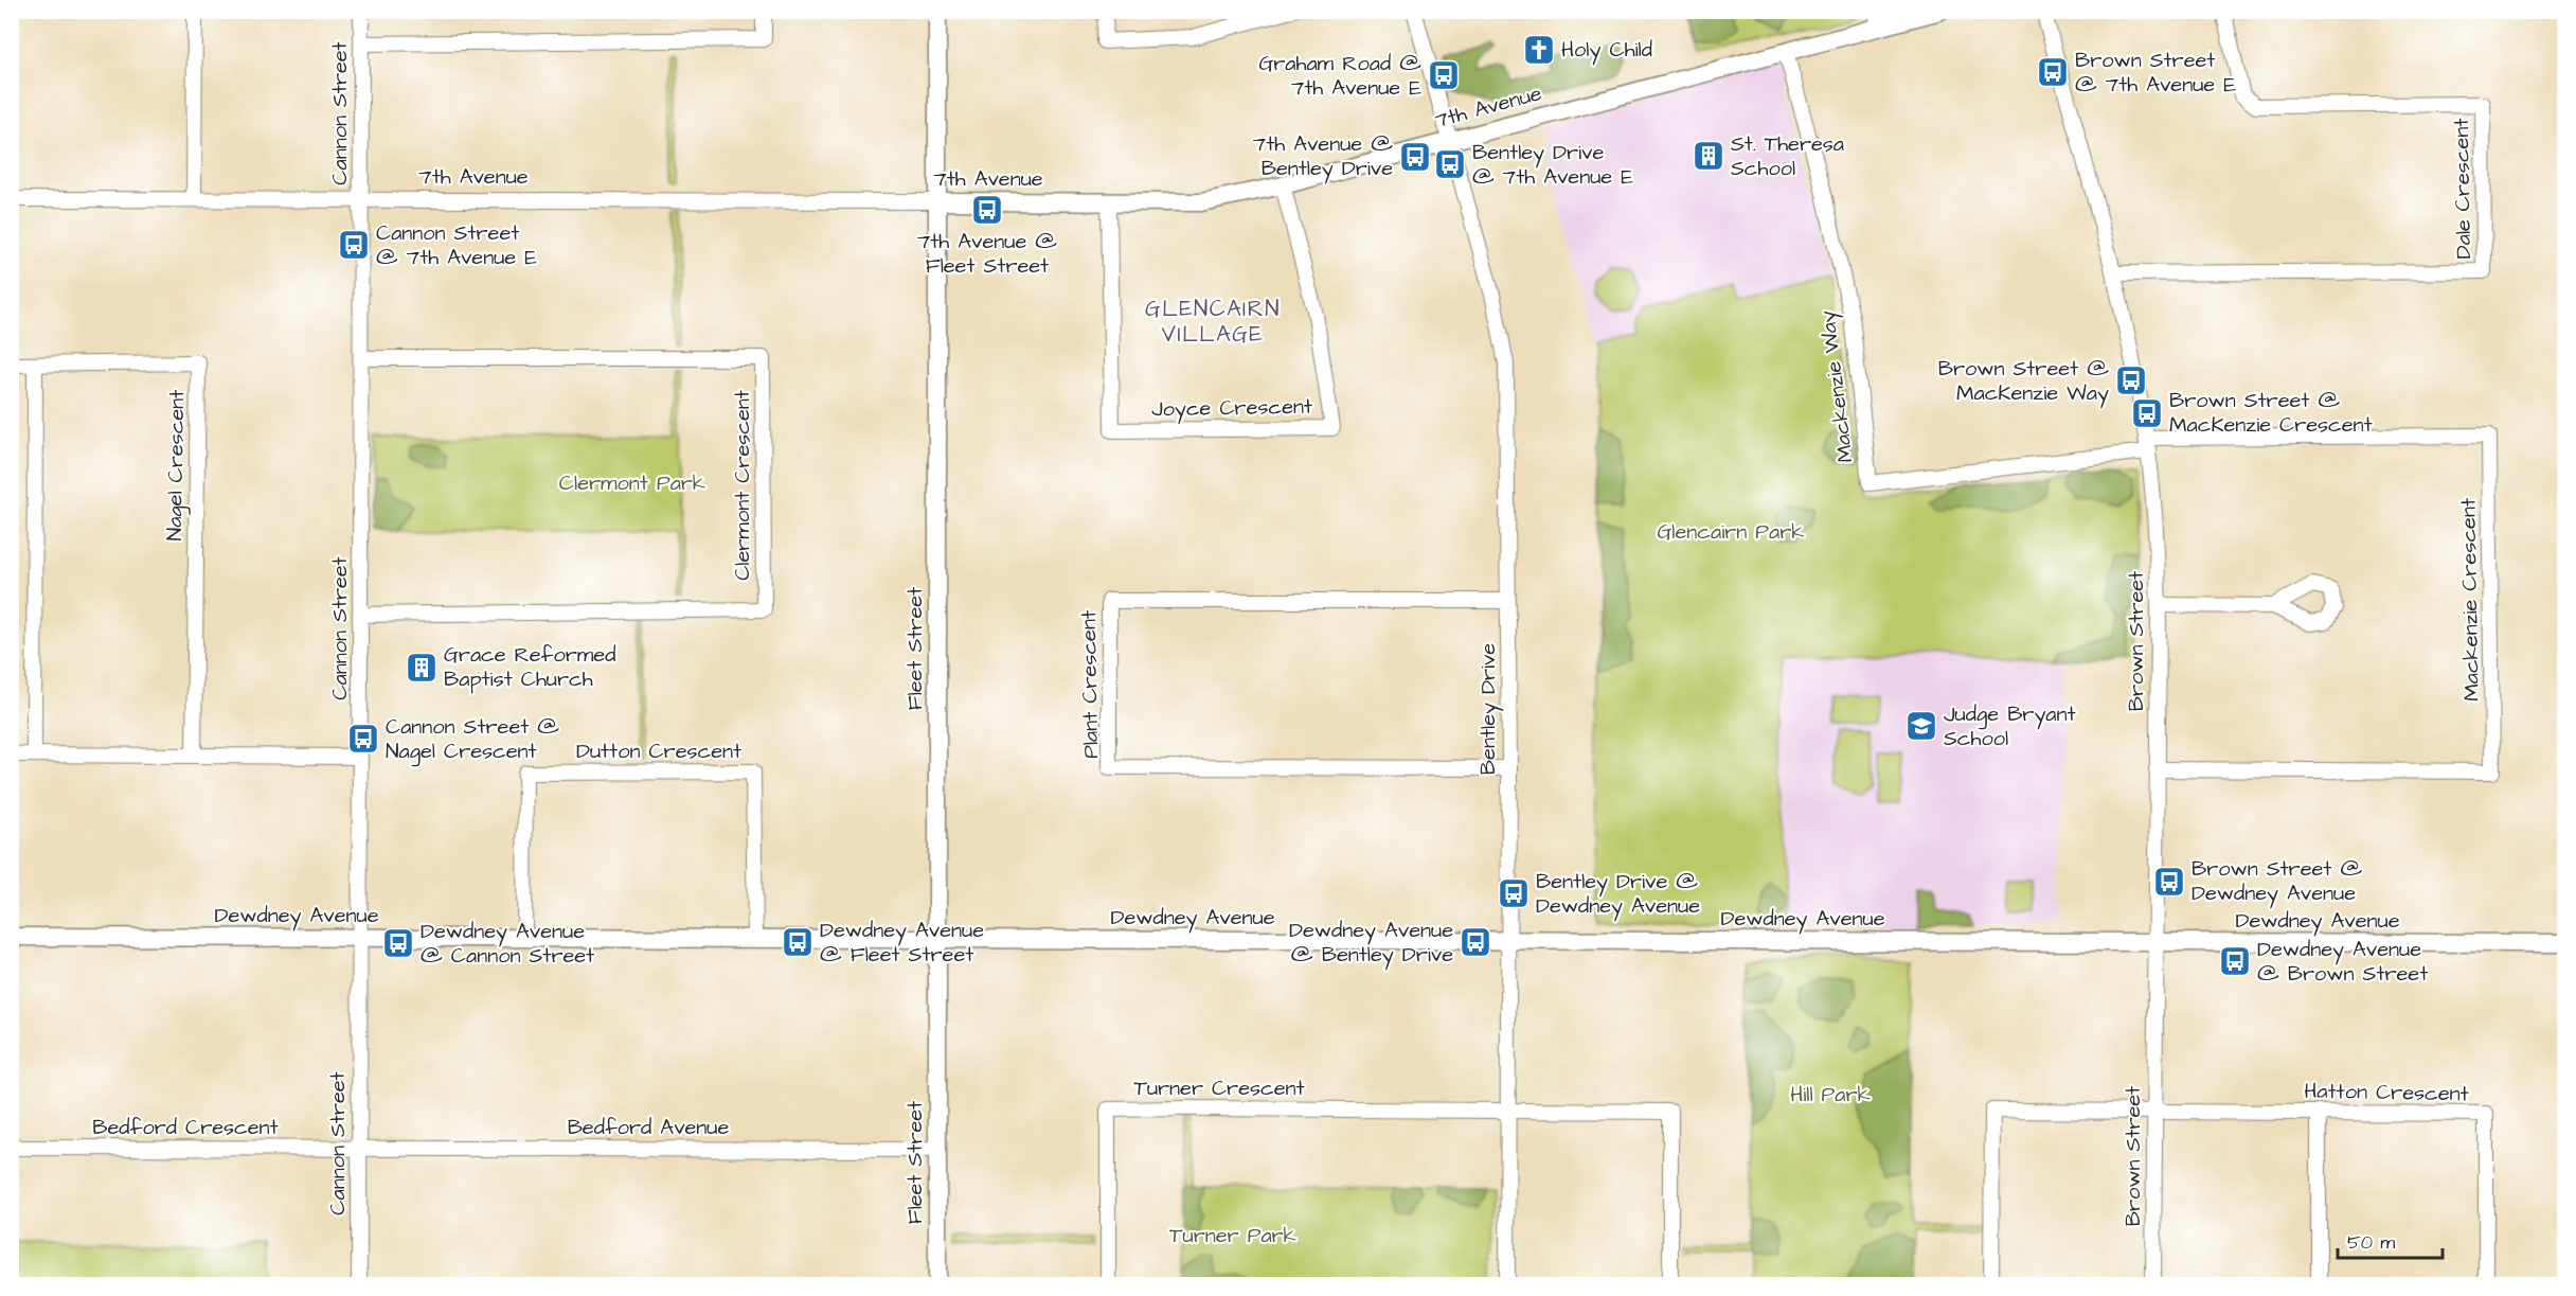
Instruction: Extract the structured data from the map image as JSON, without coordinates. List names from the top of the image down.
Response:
{
  "streets": {
    "street": [
      "7th Avenue",
      "Cannon Street",
      "Dale Crescent",
      "Mackenzie Way",
      "Joyce Crescent",
      "Nagel Crescent",
      "Clermont Crescent",
      "Mackenzie Crescent",
      "Brown Street",
      "Fleet Street",
      "Plant Crescent",
      "Bentley Drive",
      "Dutton Crescent",
      "Dewdney Avenue",
      "Turner Crescent",
      "Hatton Crescent",
      "Bedford Crescent",
      "Bedford Avenue"
    ]
  },
  "crossings": [
    ["7th Avenue", "Cannon Street"],
    ["7th Avenue", "Mackenzie Way"],
    ["7th Avenue", "Joyce Crescent"],
    ["7th Avenue", "Fleet Street"],
    ["7th Avenue", "Bentley Drive"],
    ["Cannon Street", "Clermont Crescent"],
    ["Cannon Street", "Dewdney Avenue"],
    ["Cannon Street", "Bedford Crescent"],
    ["Cannon Street", "Bedford Avenue"],
    ["Dale Crescent", "Brown Street"],
    ["Mackenzie Way", "Mackenzie Crescent"],
    ["Mackenzie Way", "Brown Street"],
    ["Mackenzie Crescent", "Brown Street"],
    ["Brown Street", "Dewdney Avenue"],
    ["Brown Street", "Hatton Crescent"],
    ["Fleet Street", "Dewdney Avenue"],
    ["Fleet Street", "Bedford Avenue"],
    ["Plant Crescent", "Bentley Drive"],
    ["Bentley Drive", "Dewdney Avenue"],
    ["Bentley Drive", "Turner Crescent"],
    ["Dutton Crescent", "Dewdney Avenue"],
    ["Bedford Crescent", "Bedford Avenue"]
  ],
  "districts": ["GLENCAIRN VILLAGE"],
  "parks": [
    "Clermont Park",
    "Glencairn Park",
    "Hill Park",
    "Turner Park"
  ],
  "places": {
    "church": ["Holy Child"],
    "bus stop": [
      "Brown Street @ 7th Avenue E",
      "Graham Road @ 7th Avenue E",
      "7th Avenue @ Bentley Drive",
      "Bentley Drive @ 7th Avenue E",
      "7th Avenue @ Fleet Street",
      "Cannon Street @ 7th Avenue E",
      "Brown Street @ MacKenzie Way",
      "Brown Street @ MacKenzie Crescent",
      "Cannon Street @ Nagel Crescent",
      "Brown Street @ Dewdney Avenue",
      "Bentley Drive @ Dewdney Avenue",
      "Dewdney Avenue @ Fleet Street",
      "Dewdney Avenue @ Bentley Drive",
      "Dewdney Avenue @ Cannon Street",
      "Dewdney Avenue @ Brown Street"
    ],
    "building": ["St. Theresa School", "Grace Reformed Baptist Church"],
    "school or university": ["Judge Bryant School"]
  },
  "scale_bar": "50 m"
}
